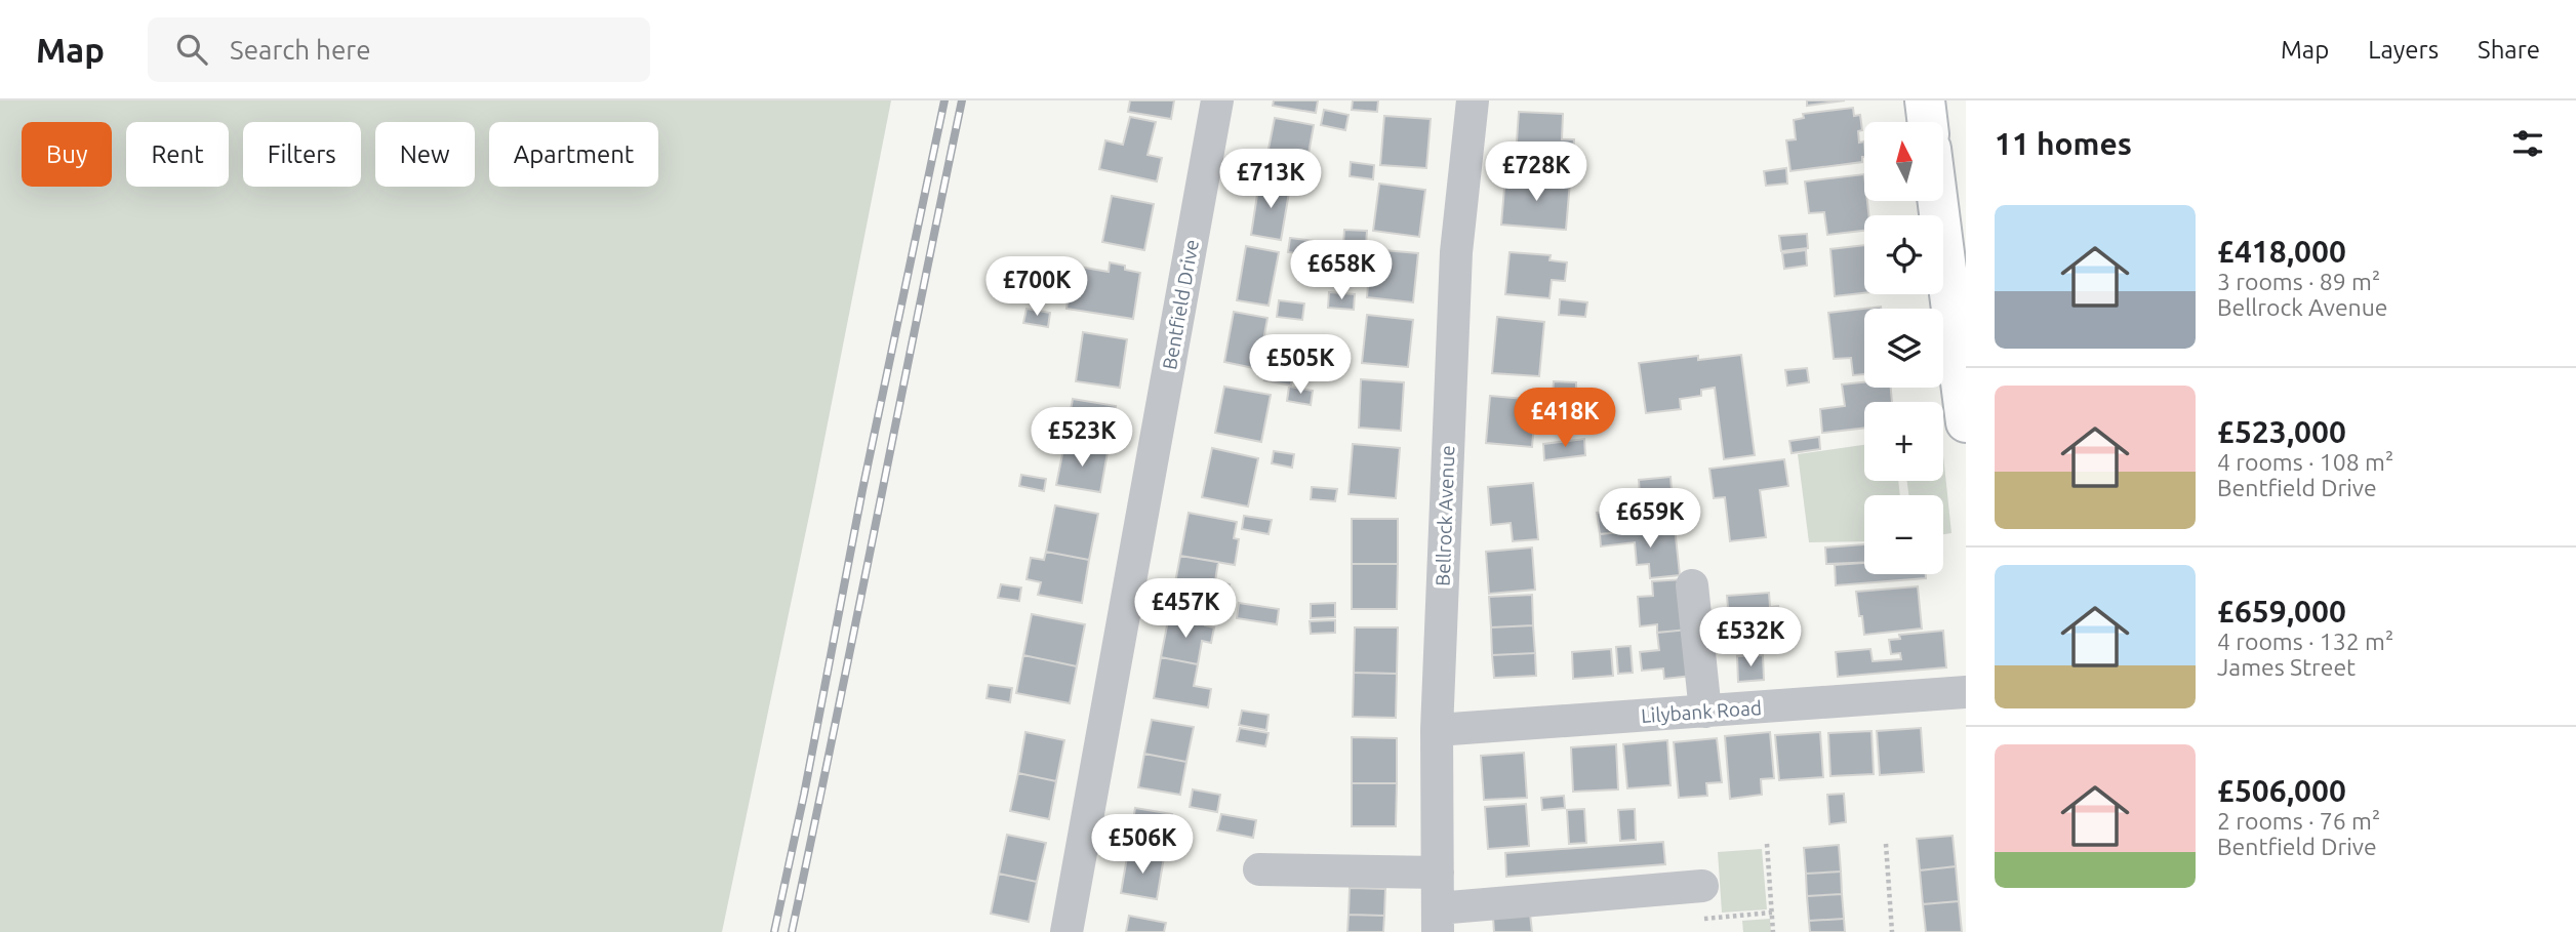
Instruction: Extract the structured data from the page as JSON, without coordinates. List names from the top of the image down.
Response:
{
  "streets": {
    "street": ["Bentfield Drive", "Bellrock Avenue", "Lilybank Road"]
  },
  "crossings": [
    ["Bellrock Avenue", "Lilybank Road"]
  ],
  "north": "top",
  "page": {
    "header": "Map",
    "search": "Search here",
    "nav": ["Map", "Layers", "Share"],
    "heading": "11 homes",
    "map_buttons": ["+", "−"],
    "chip": [
      "Buy",
      "Rent",
      "Filters",
      "New",
      "Apartment"
    ],
    "price": [
      "£728K",
      "£713K",
      "£658K",
      "£700K",
      "£505K",
      "£418K",
      "£523K",
      "£659K",
      "£457K",
      "£532K",
      "£506K"
    ],
    "list": [
      {
        "name": "£418,000",
        "note": "3 rooms · 89 m² · Bellrock Avenue"
      },
      {
        "name": "£523,000",
        "note": "4 rooms · 108 m² · Bentfield Drive"
      },
      {
        "name": "£659,000",
        "note": "4 rooms · 132 m² · James Street"
      },
      {
        "name": "£506,000",
        "note": "2 rooms · 76 m² · Bentfield Drive"
      }
    ]
  }
}
